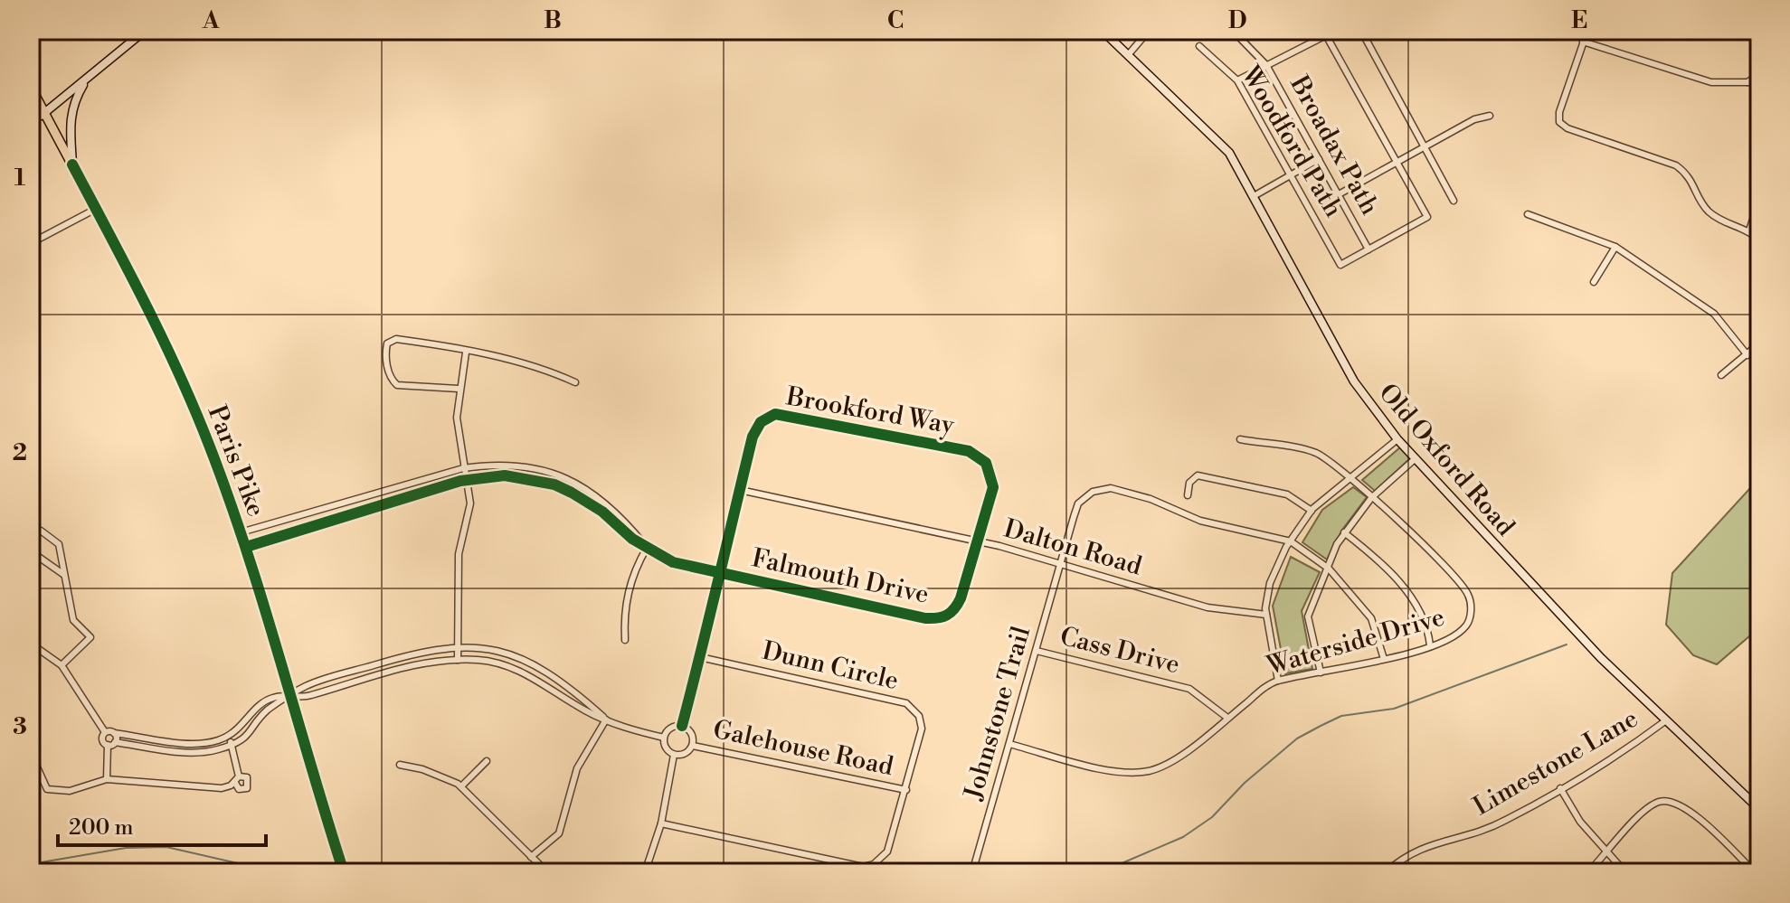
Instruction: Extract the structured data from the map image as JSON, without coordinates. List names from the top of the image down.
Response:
{
  "streets": {
    "main road": ["Paris Pike"],
    "street": [
      "Woodford Path",
      "Broadax Path",
      "Brookford Way",
      "Old Oxford Road",
      "Dalton Road",
      "Falmouth Drive",
      "Waterside Drive",
      "Cass Drive",
      "Dunn Circle",
      "Johnstone Trail",
      "Galehouse Road",
      "Limestone Lane"
    ]
  },
  "crossings": [
    ["Woodford Path", "Broadax Path"],
    ["Brookford Way", "Dalton Road"],
    ["Brookford Way", "Falmouth Drive"],
    ["Brookford Way", "Dunn Circle"],
    ["Brookford Way", "Galehouse Road"],
    ["Old Oxford Road", "Limestone Lane"],
    ["Paris Pike", "Falmouth Drive"],
    ["Dalton Road", "Falmouth Drive"],
    ["Dalton Road", "Johnstone Trail"],
    ["Waterside Drive", "Cass Drive"],
    ["Waterside Drive", "Johnstone Trail"],
    ["Cass Drive", "Johnstone Trail"],
    ["Dunn Circle", "Galehouse Road"]
  ],
  "scale_bar": "200 m",
  "grid": {
    "columns": [
      "A",
      "B",
      "C",
      "D",
      "E"
    ],
    "rows": ["1", "2", "3"]
  }
}
